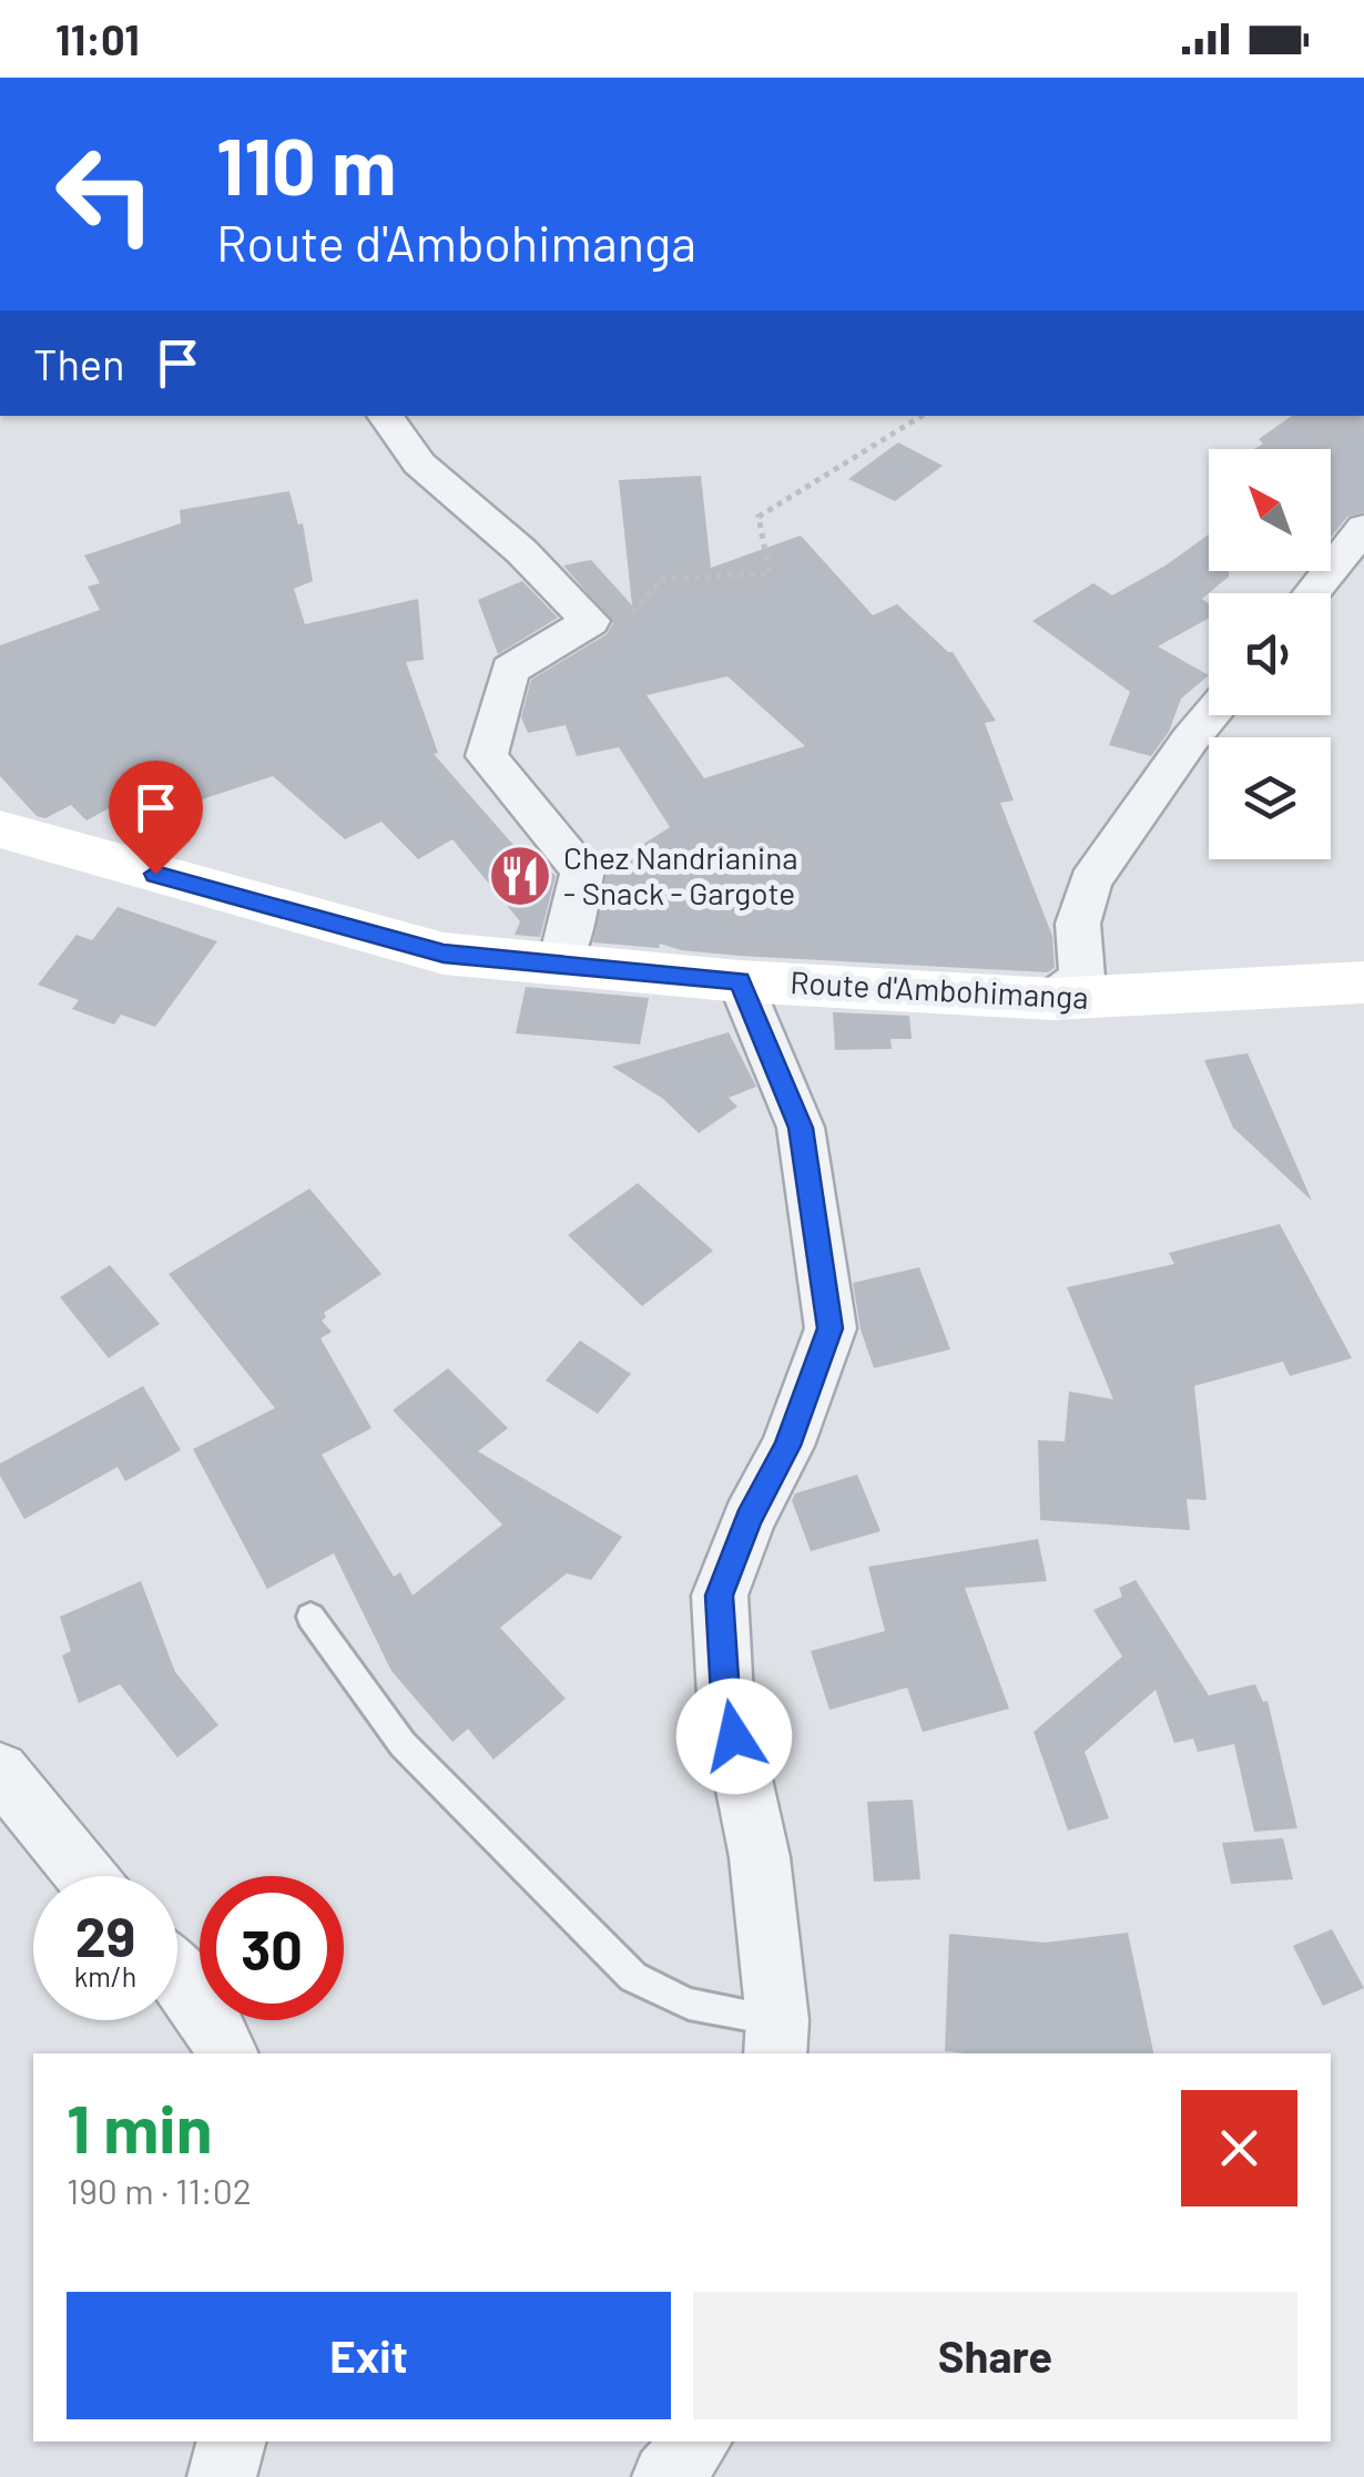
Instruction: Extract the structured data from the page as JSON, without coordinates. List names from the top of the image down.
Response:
{
  "streets": {
    "street": ["Route d'Ambohimanga"]
  },
  "places": {
    "restaurant": ["Chez Nandrianina - Snack - Gargote"]
  },
  "north": "top left",
  "page": {
    "status": "11:01",
    "turn": ["110 m", "Route d'Ambohimanga"],
    "then": "Then",
    "speed": "29 km/h",
    "limit": "30",
    "heading": ["1 min", "190 m · 11:02"],
    "buttons": ["Exit", "Share"]
  }
}
